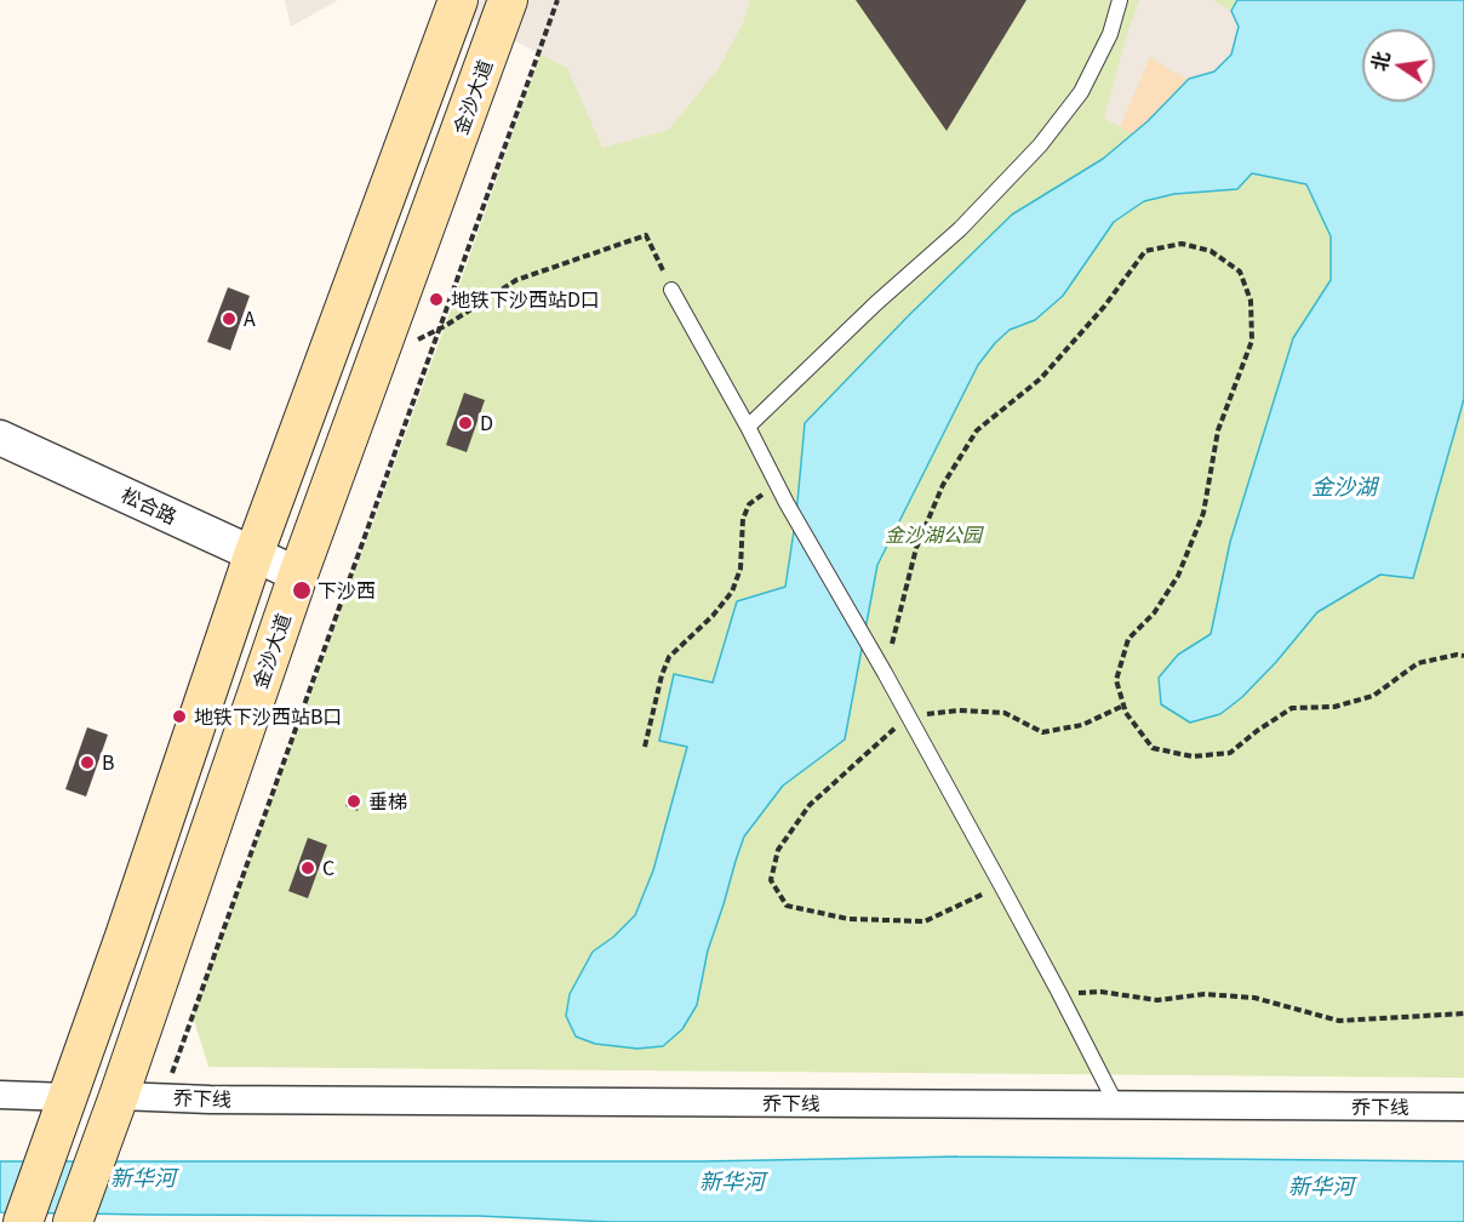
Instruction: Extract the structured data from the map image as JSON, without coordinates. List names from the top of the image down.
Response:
{
  "streets": {
    "main road": ["金沙大道"],
    "street": ["松合路", "乔下线"]
  },
  "crossings": [
    ["金沙大道", "松合路"],
    ["金沙大道", "乔下线"]
  ],
  "water": ["金沙湖", "新华河"],
  "parks": ["金沙湖公园"],
  "places": [
    "地铁下沙西站D口",
    "A",
    "D",
    "下沙西",
    "地铁下沙西站B口",
    "B",
    "垂梯",
    "C"
  ],
  "north": "left"
}
